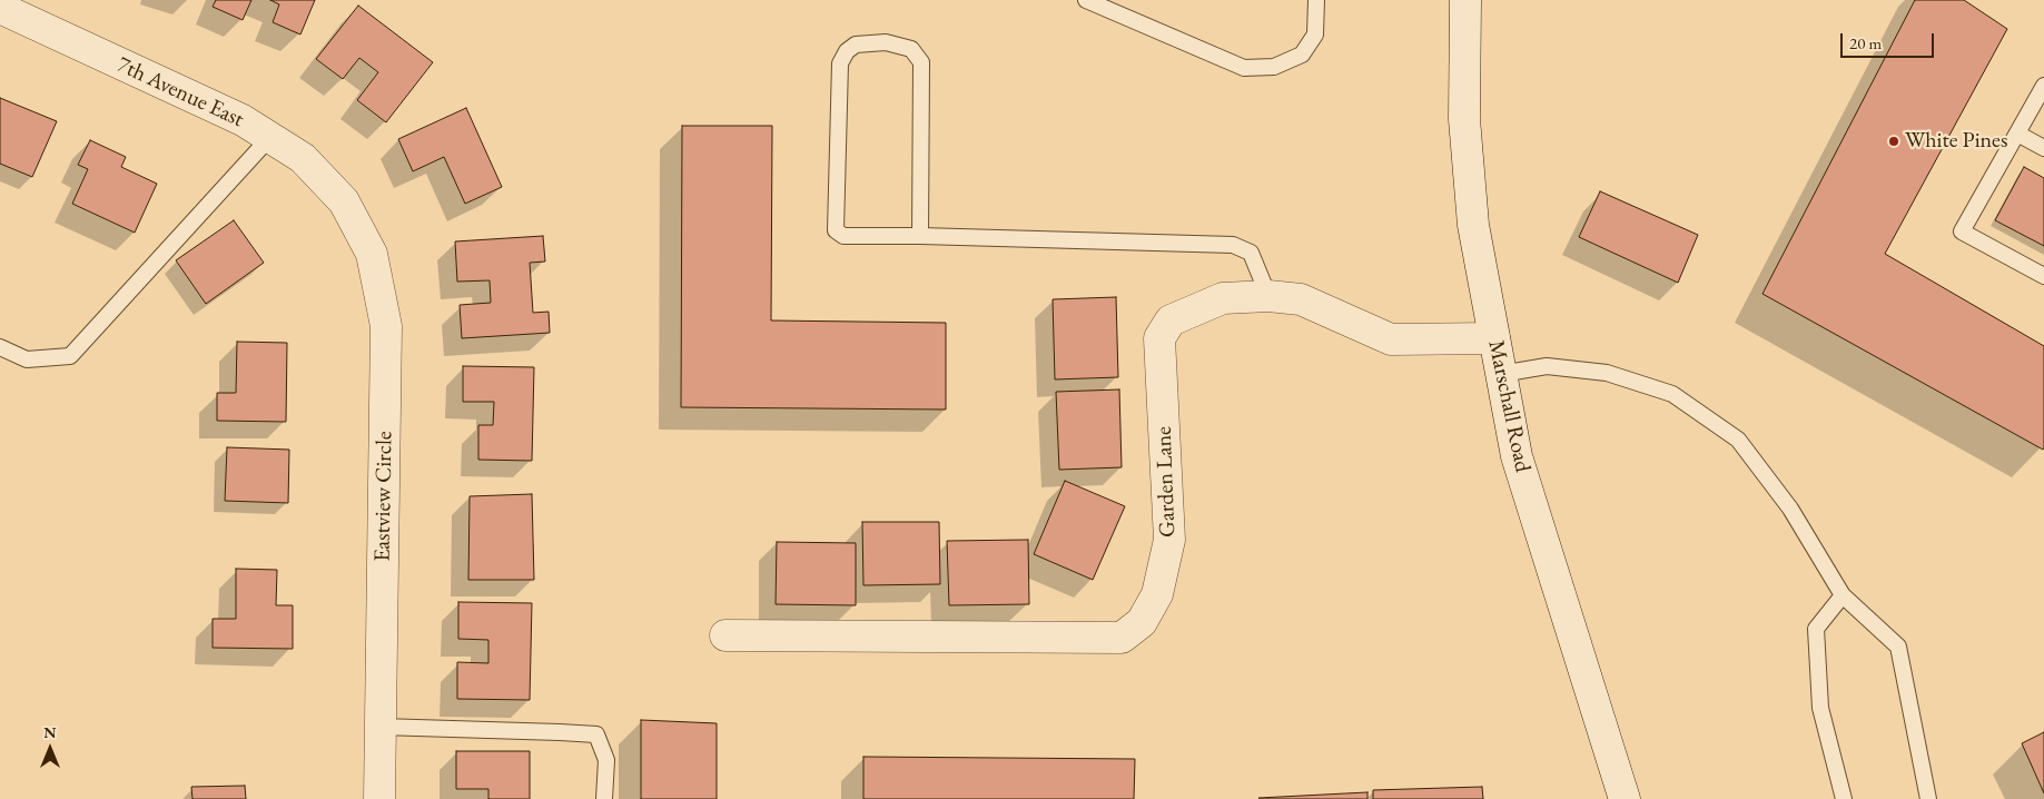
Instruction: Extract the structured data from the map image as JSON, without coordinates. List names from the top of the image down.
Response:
{
  "streets": {
    "street": [
      "7th Avenue East",
      "Marschall Road",
      "Garden Lane",
      "Eastview Circle"
    ]
  },
  "crossings": [
    ["7th Avenue East", "Eastview Circle"],
    ["Marschall Road", "Garden Lane"]
  ],
  "places": ["White Pines"],
  "scale_bar": "20 m",
  "north": "top"
}
